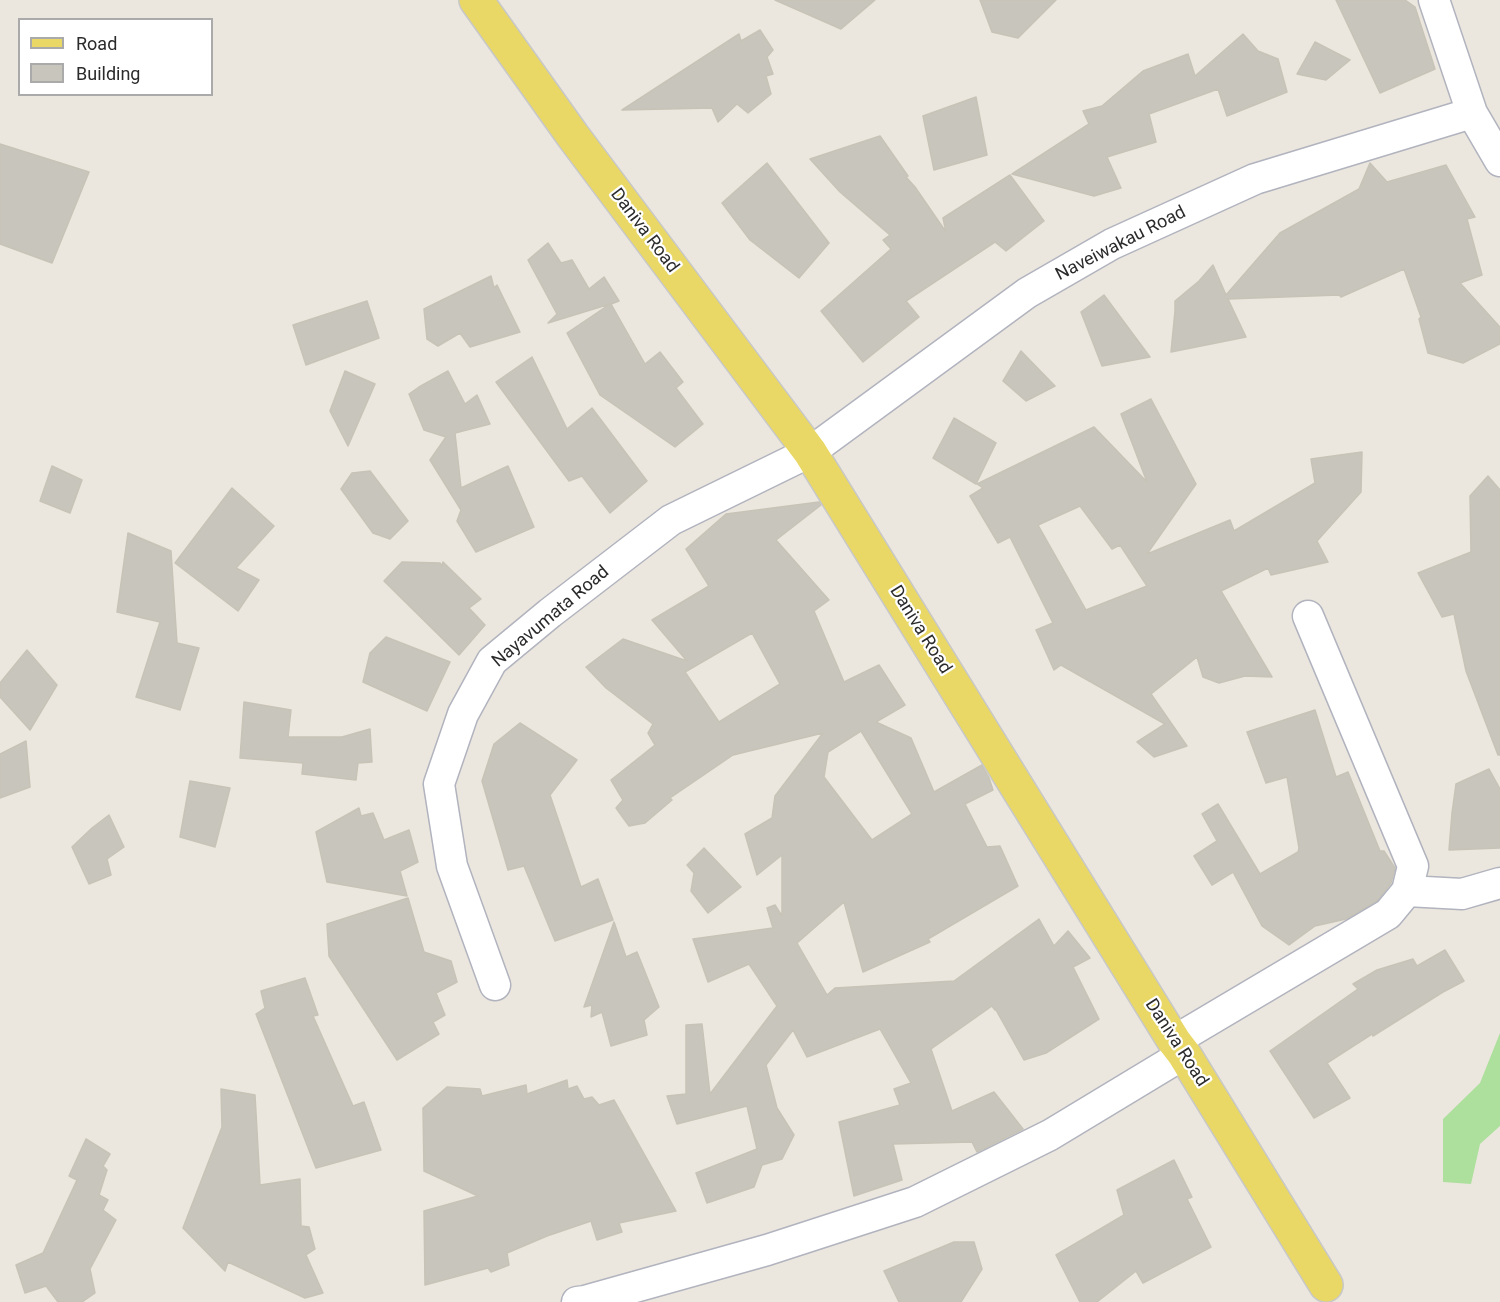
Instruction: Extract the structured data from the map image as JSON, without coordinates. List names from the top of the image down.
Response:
{
  "streets": {
    "main road": ["Daniva Road"],
    "street": ["Naveiwakau Road", "Nayavumata Road"]
  },
  "crossings": [
    ["Daniva Road", "Naveiwakau Road"],
    ["Daniva Road", "Nayavumata Road"],
    ["Naveiwakau Road", "Nayavumata Road"]
  ],
  "legend": ["Road", "Building"]
}
